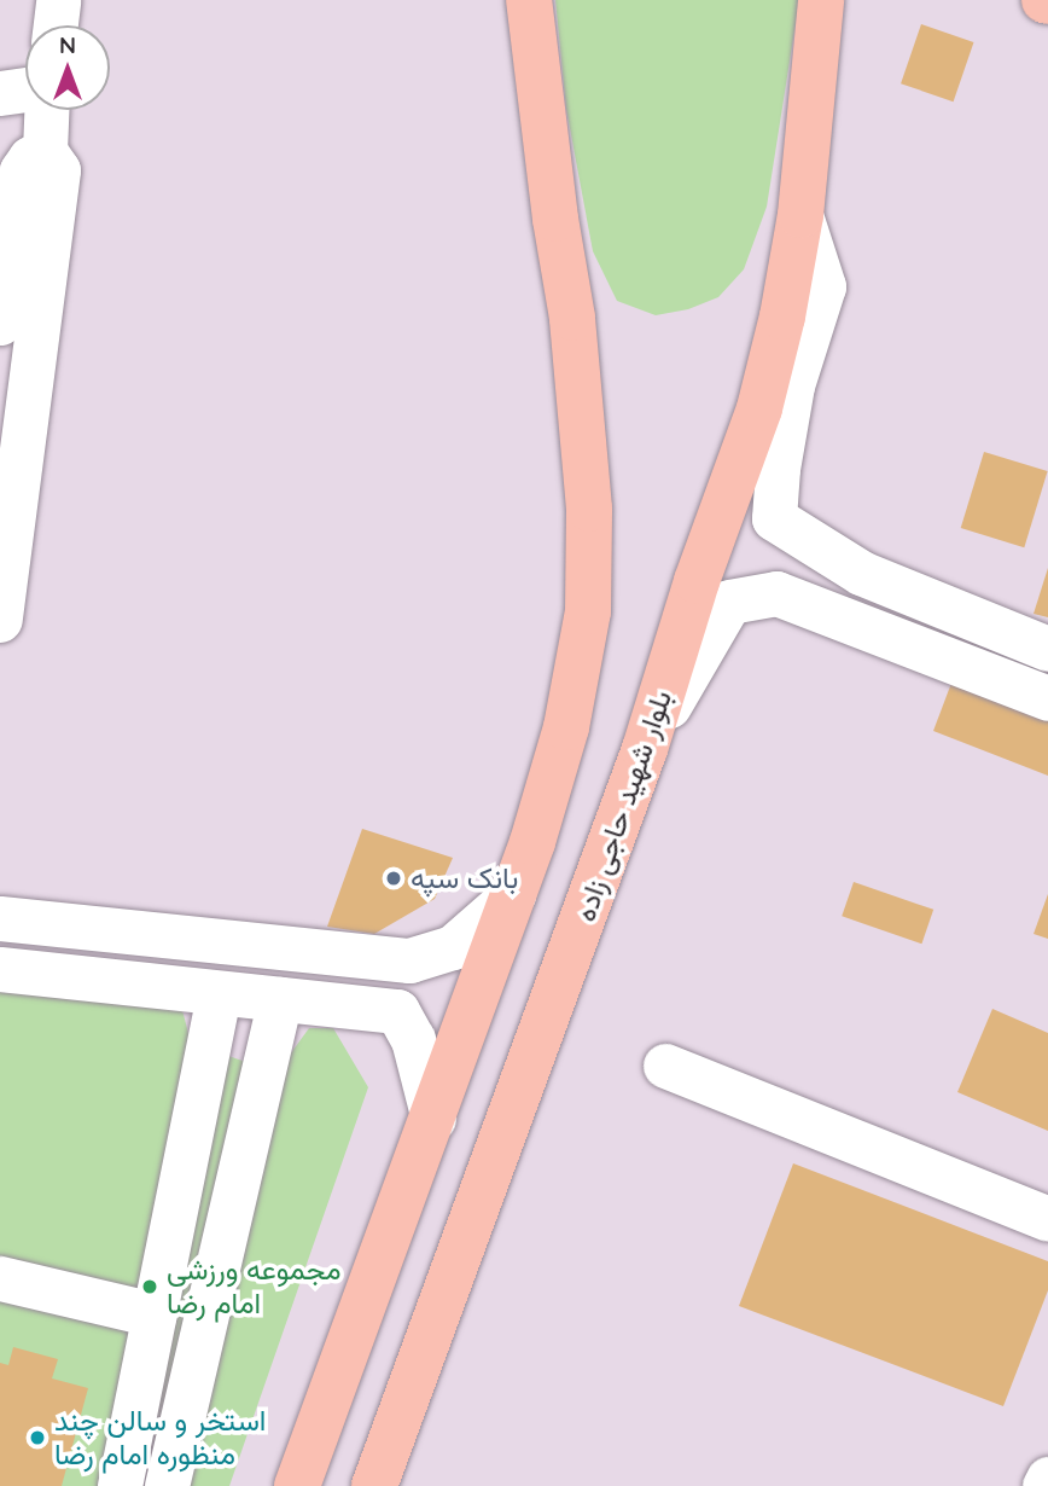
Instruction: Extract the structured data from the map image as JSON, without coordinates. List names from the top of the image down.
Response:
{
  "streets": {
    "main road": ["بلوار شهید حاجی زاده"]
  },
  "places": ["بانک سپه", "مجموعه ورزشی امام رضا", "استخر و سالن چند منظوره امام رضا"],
  "north": "top"
}
